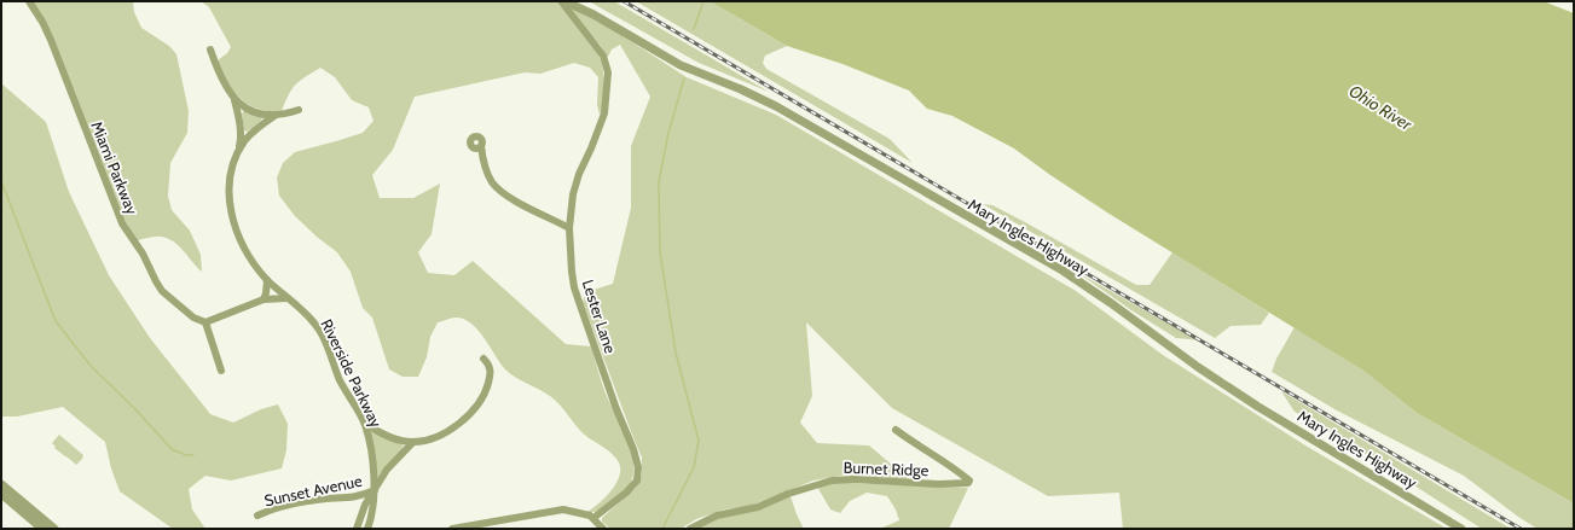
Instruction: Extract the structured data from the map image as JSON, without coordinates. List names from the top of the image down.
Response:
{
  "streets": {
    "street": [
      "Miami Parkway",
      "Mary Ingles Highway",
      "Lester Lane",
      "Riverside Parkway",
      "Burnet Ridge",
      "Sunset Avenue"
    ]
  },
  "crossings": [
    ["Mary Ingles Highway", "Lester Lane"],
    ["Riverside Parkway", "Sunset Avenue"]
  ],
  "water": ["Ohio River"]
}
